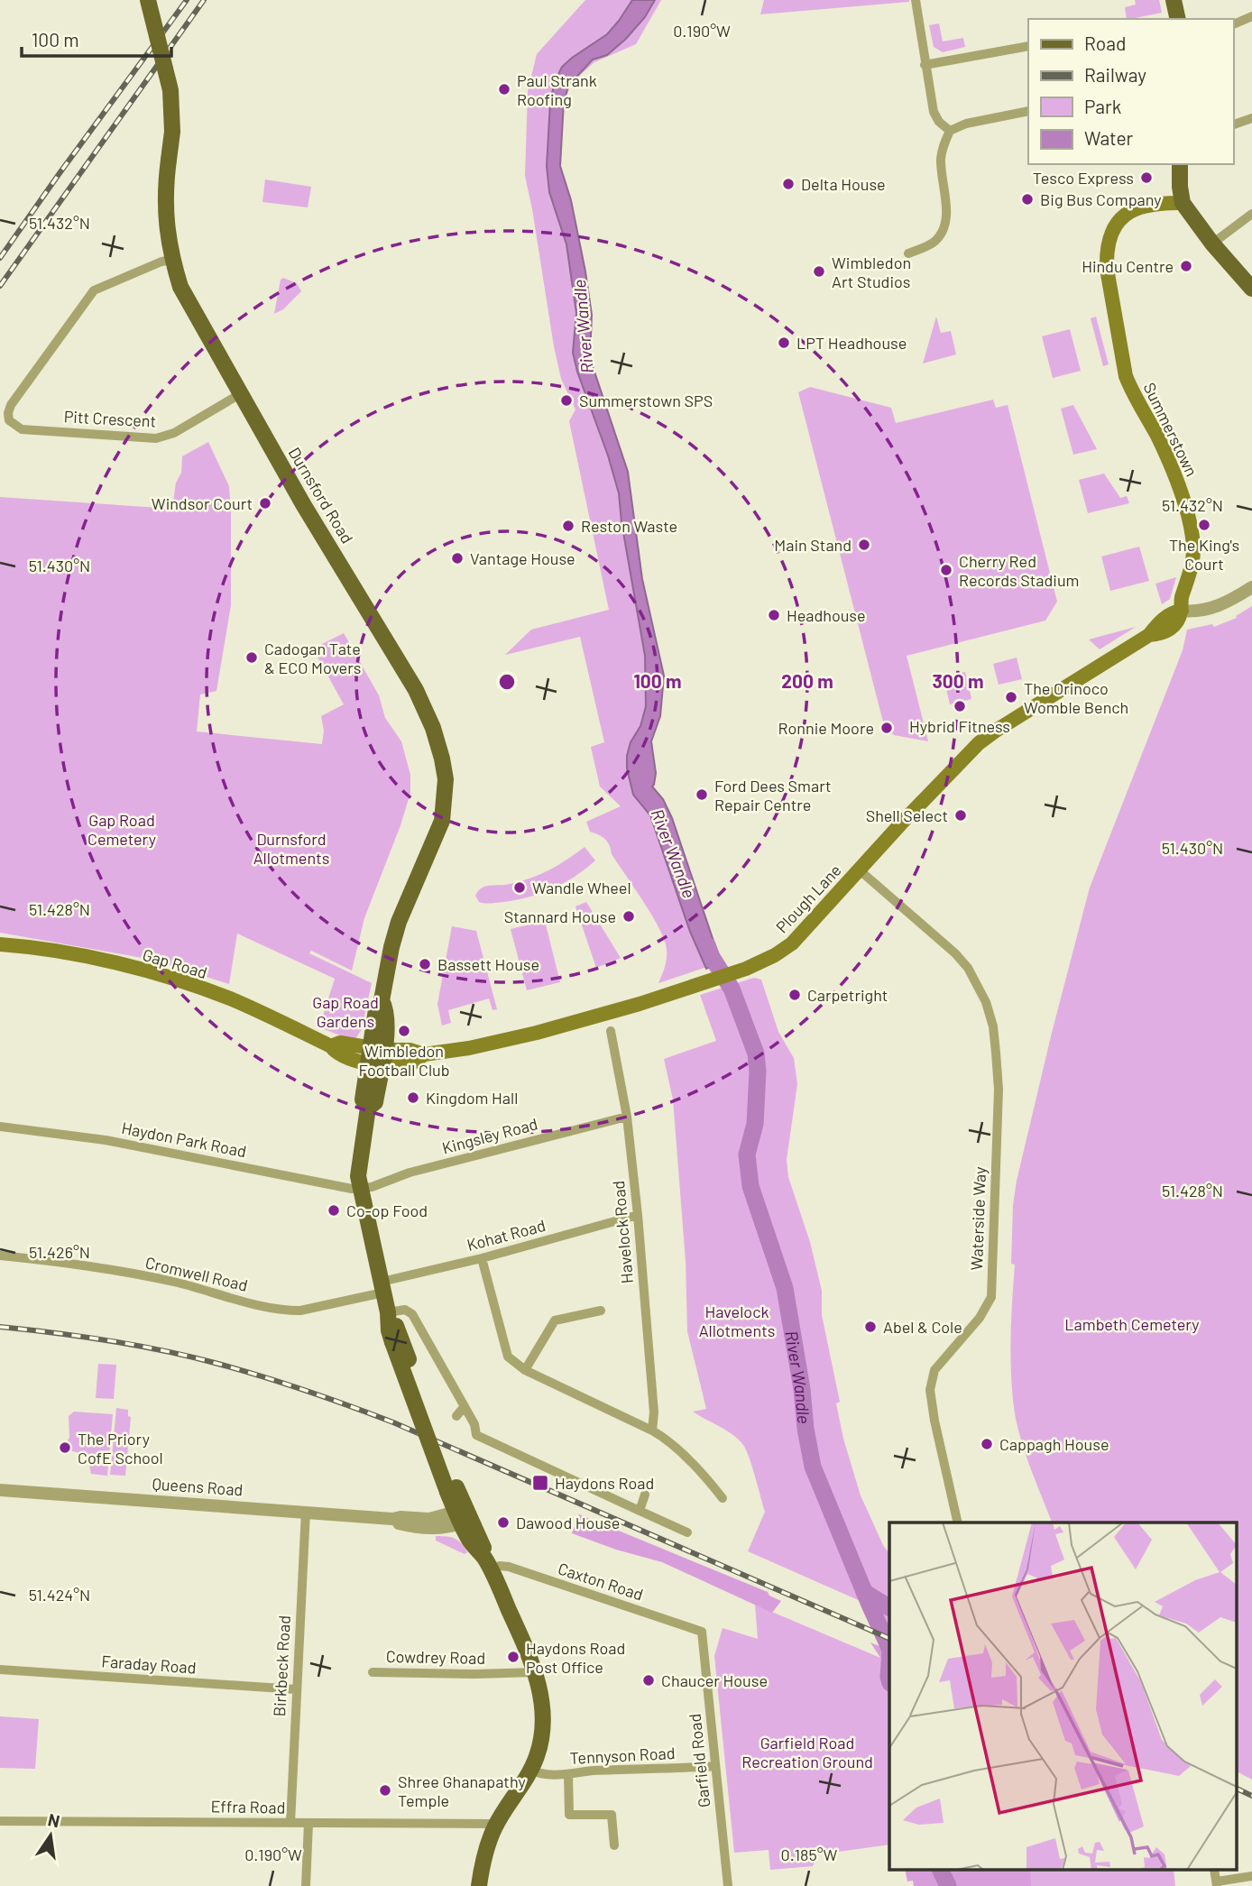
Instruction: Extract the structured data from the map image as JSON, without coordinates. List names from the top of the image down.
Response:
{
  "streets": {
    "main road": [
      "Summerstown",
      "Durnsford Road",
      "Plough Lane",
      "Gap Road"
    ],
    "street": [
      "Pitt Crescent",
      "Kingsley Road",
      "Haydon Park Road",
      "Waterside Way",
      "Havelock Road",
      "Kohat Road",
      "Cromwell Road",
      "Queens Road",
      "Caxton Road",
      "Cowdrey Road",
      "Faraday Road",
      "Birkbeck Road",
      "Tennyson Road",
      "Garfield Road",
      "Effra Road"
    ]
  },
  "crossings": [
    ["Pitt Crescent", "Durnsford Road"],
    ["Summerstown", "Plough Lane"],
    ["Durnsford Road", "Plough Lane"],
    ["Durnsford Road", "Gap Road"],
    ["Plough Lane", "Gap Road"],
    ["Plough Lane", "Waterside Way"],
    ["Kingsley Road", "Haydon Park Road"],
    ["Kingsley Road", "Havelock Road"],
    ["Havelock Road", "Kohat Road"],
    ["Kohat Road", "Cromwell Road"],
    ["Queens Road", "Birkbeck Road"],
    ["Caxton Road", "Garfield Road"],
    ["Faraday Road", "Birkbeck Road"],
    ["Birkbeck Road", "Effra Road"],
    ["Tennyson Road", "Garfield Road"]
  ],
  "water": ["River Wandle"],
  "parks": [
    "Gap Road Cemetery",
    "Durnsford Allotments",
    "Gap Road Gardens",
    "Havelock Allotments",
    "Lambeth Cemetery",
    "Garfield Road Recreation Ground"
  ],
  "places": {
    "other": [
      "Paul Strank Roofing",
      "Tesco Express",
      "Delta House",
      "Big Bus Company",
      "Hindu Centre",
      "Wimbledon Art Studios",
      "LPT Headhouse",
      "Summerstown SPS",
      "Windsor Court",
      "The King's Court",
      "Reston Waste",
      "Main Stand",
      "Vantage House",
      "Cherry Red Records Stadium",
      "Headhouse",
      "Cadogan Tate & ECO Movers",
      "The Orinoco Womble Bench",
      "Hybrid Fitness",
      "Ronnie Moore",
      "Ford Dees Smart Repair Centre",
      "Shell Select",
      "Wandle Wheel",
      "Stannard House",
      "Bassett House",
      "Carpetright",
      "Wimbledon Football Club",
      "Kingdom Hall",
      "Co-op Food",
      "Abel & Cole",
      "Cappagh House",
      "The Priory CofE School",
      "Dawood House",
      "Haydons Road Post Office",
      "Chaucer House",
      "Shree Ghanapathy Temple"
    ],
    "transit": ["Haydons Road"]
  },
  "legend": [
    "Road",
    "Railway",
    "Park",
    "Water"
  ],
  "scale_bar": "100 m",
  "north": "top",
  "coordinates": [
    "0.190°W",
    "51.432°N",
    "51.430°N",
    "51.428°N",
    "51.426°N",
    "51.424°N",
    "0.185°W"
  ],
  "rings": ["100 m", "200 m", "300 m"]
}
